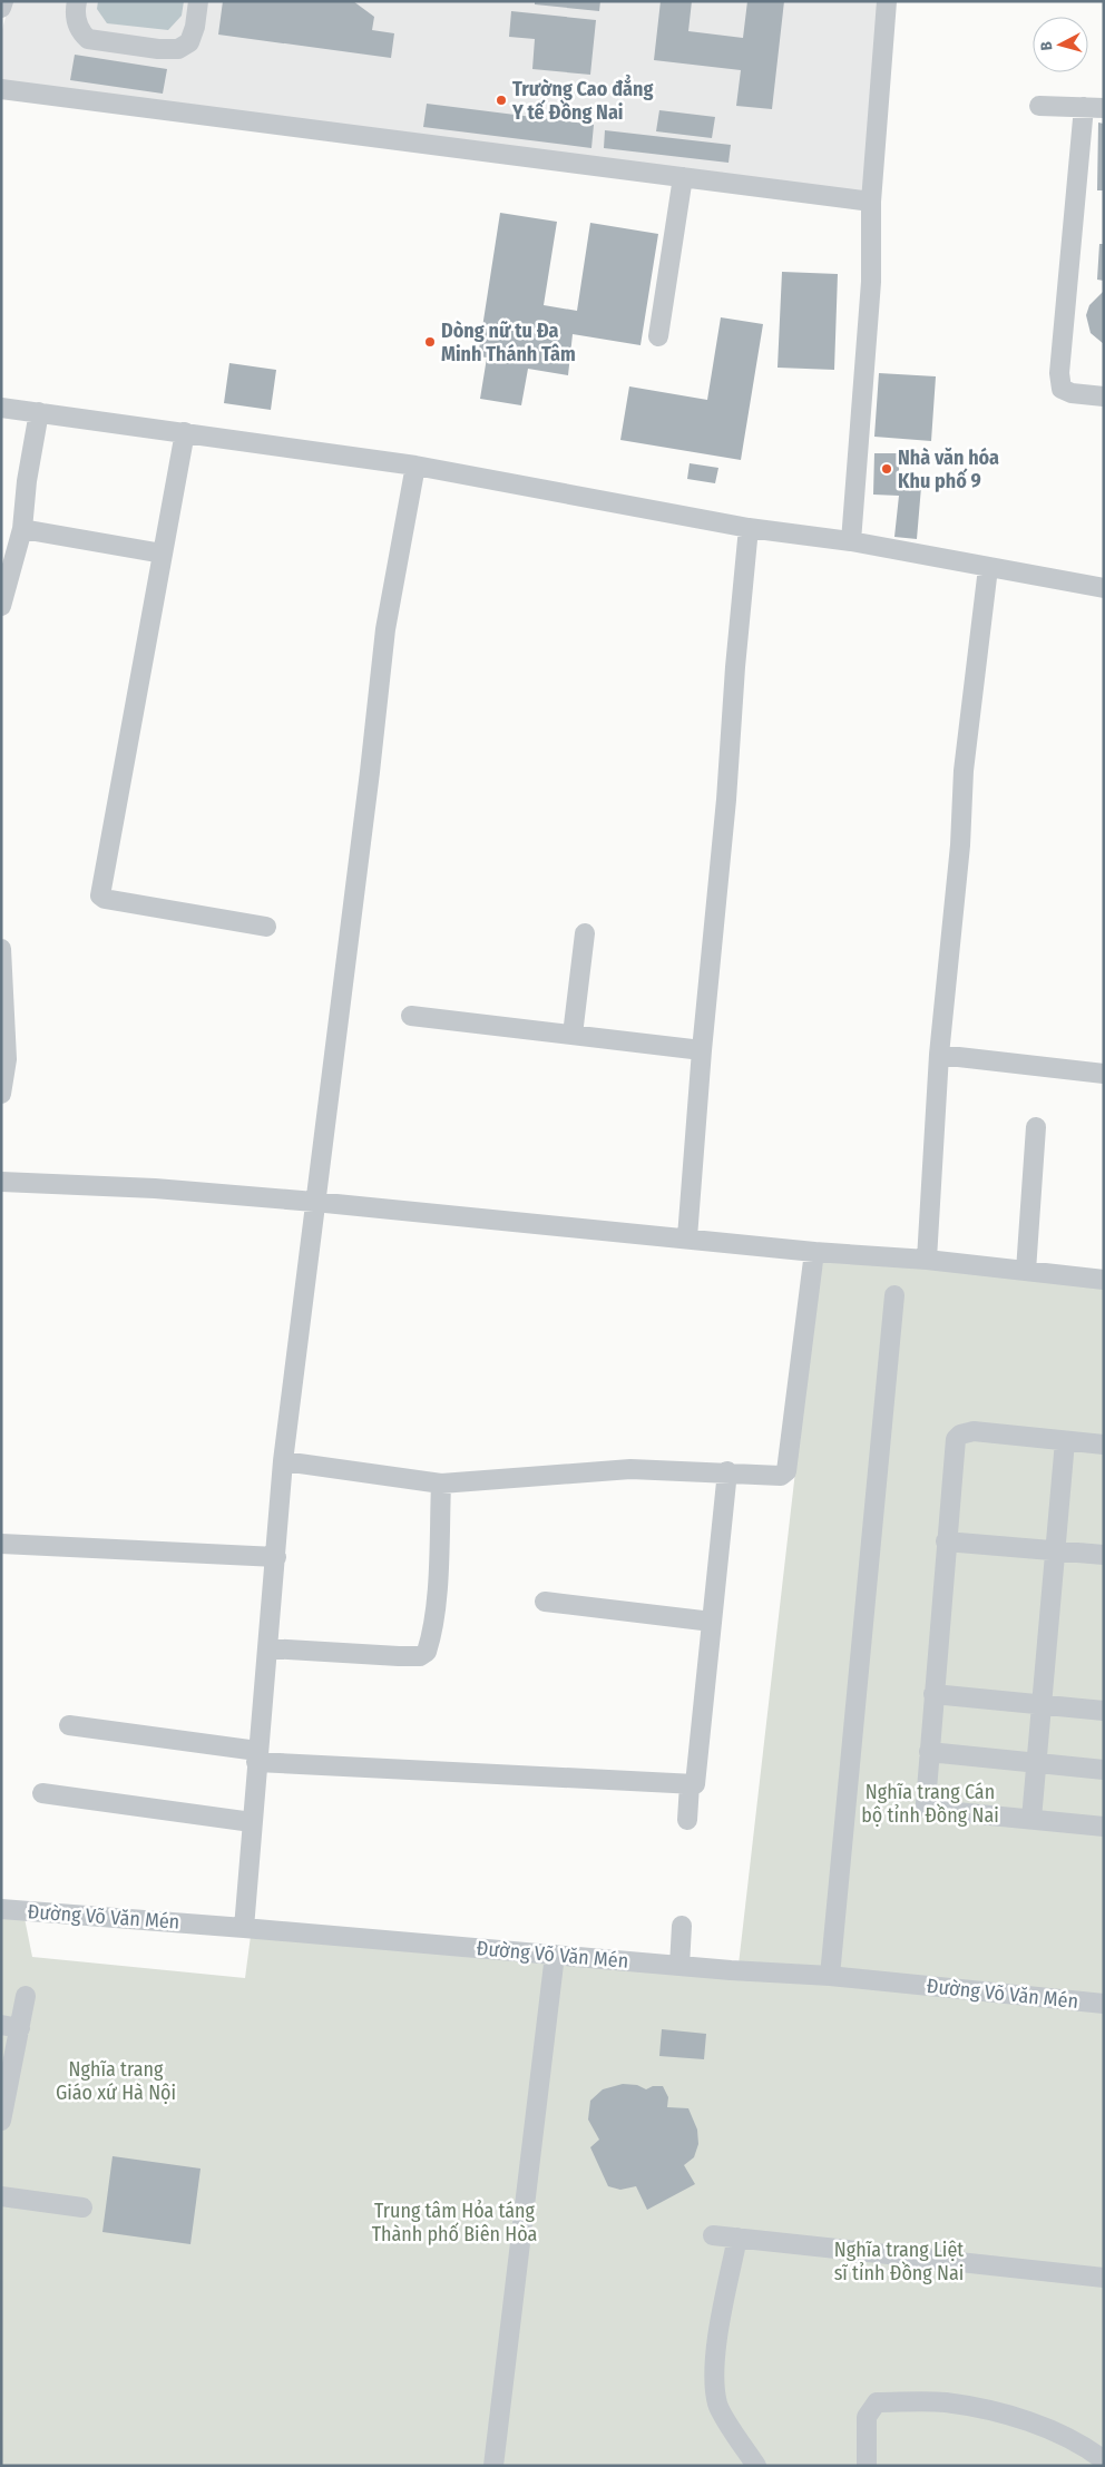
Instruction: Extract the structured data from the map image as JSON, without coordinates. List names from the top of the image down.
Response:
{
  "streets": {
    "street": ["Đường Võ Văn Mén"]
  },
  "parks": [
    "Nghĩa trang Cán bộ tỉnh Đồng Nai",
    "Nghĩa trang Giáo xứ Hà Nội",
    "Trung tâm Hỏa táng Thành phố Biên Hòa",
    "Nghĩa trang Liệt sĩ tỉnh Đồng Nai"
  ],
  "places": ["Trường Cao đẳng Y tế Đồng Nai", "Dòng nữ tu Đa Minh Thánh Tâm", "Nhà văn hóa Khu phố 9"],
  "north": "left"
}
